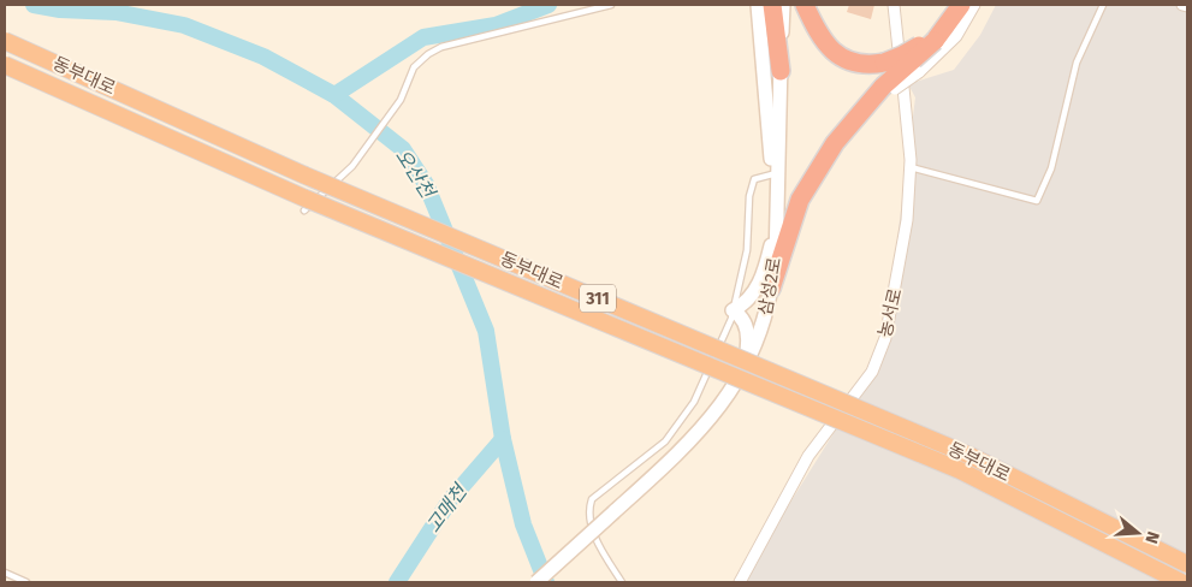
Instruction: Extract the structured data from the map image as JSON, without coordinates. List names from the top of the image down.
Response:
{
  "streets": {
    "highway": ["동부대로", "311"],
    "main road": ["삼성2로"],
    "street": ["농서로"]
  },
  "water": ["오산천", "고매천"],
  "north": "right"
}
